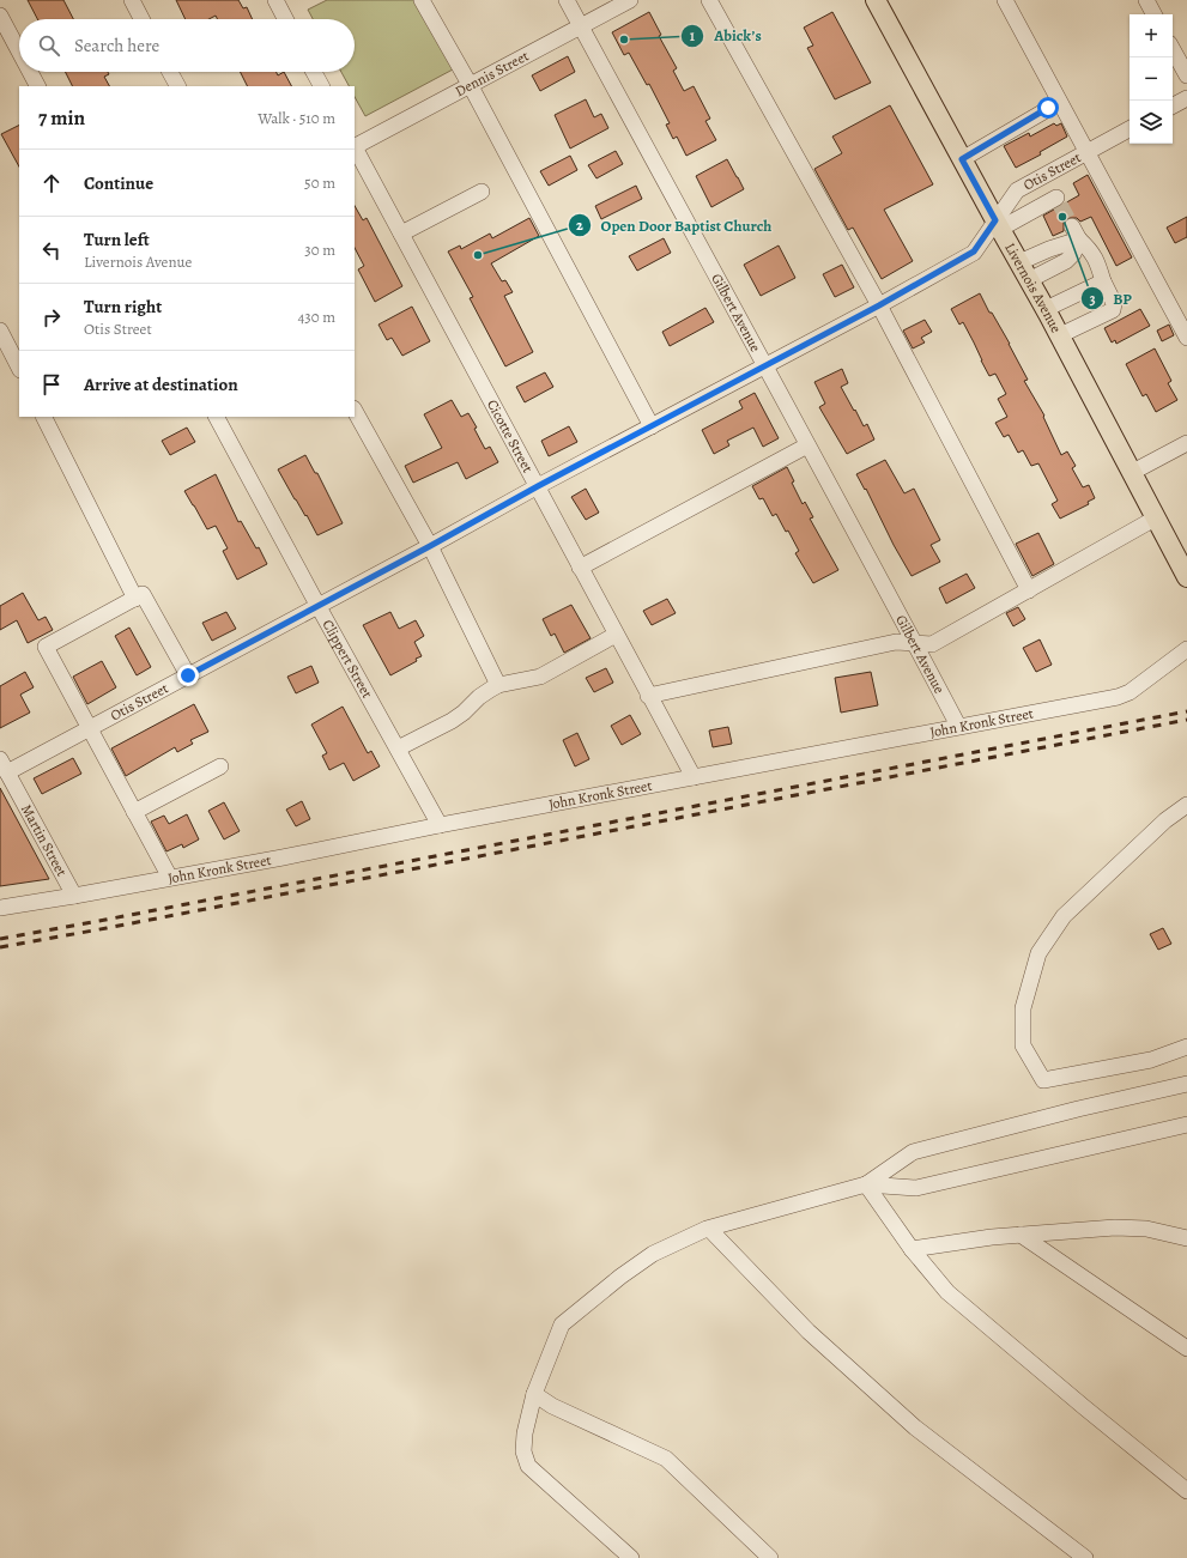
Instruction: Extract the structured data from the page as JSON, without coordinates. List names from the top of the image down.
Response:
{
  "streets": {
    "main road": ["Livernois Avenue"],
    "street": [
      "Dennis Street",
      "Otis Street",
      "Gilbert Avenue",
      "Cicotte Street",
      "Clippert Street",
      "John Kronk Street",
      "Martin Street"
    ]
  },
  "crossings": [
    ["Dennis Street", "Gilbert Avenue"],
    ["Otis Street", "Livernois Avenue"],
    ["Otis Street", "Gilbert Avenue"],
    ["Otis Street", "Cicotte Street"],
    ["Otis Street", "Clippert Street"],
    ["Otis Street", "Martin Street"],
    ["Gilbert Avenue", "John Kronk Street"],
    ["Cicotte Street", "John Kronk Street"],
    ["Clippert Street", "John Kronk Street"],
    ["John Kronk Street", "Martin Street"]
  ],
  "places": ["Abick’s", "BP", "Open Door Baptist Church"],
  "page": {
    "map_buttons": ["+", "−"],
    "search": "Search here",
    "heading": ["7 min", "Walk · 510 m"],
    "list": [
      ["Continue", "50 m"],
      ["Turn left", "Livernois Avenue", "30 m"],
      ["Turn right", "Otis Street", "430 m"],
      "Arrive at destination"
    ]
  }
}
